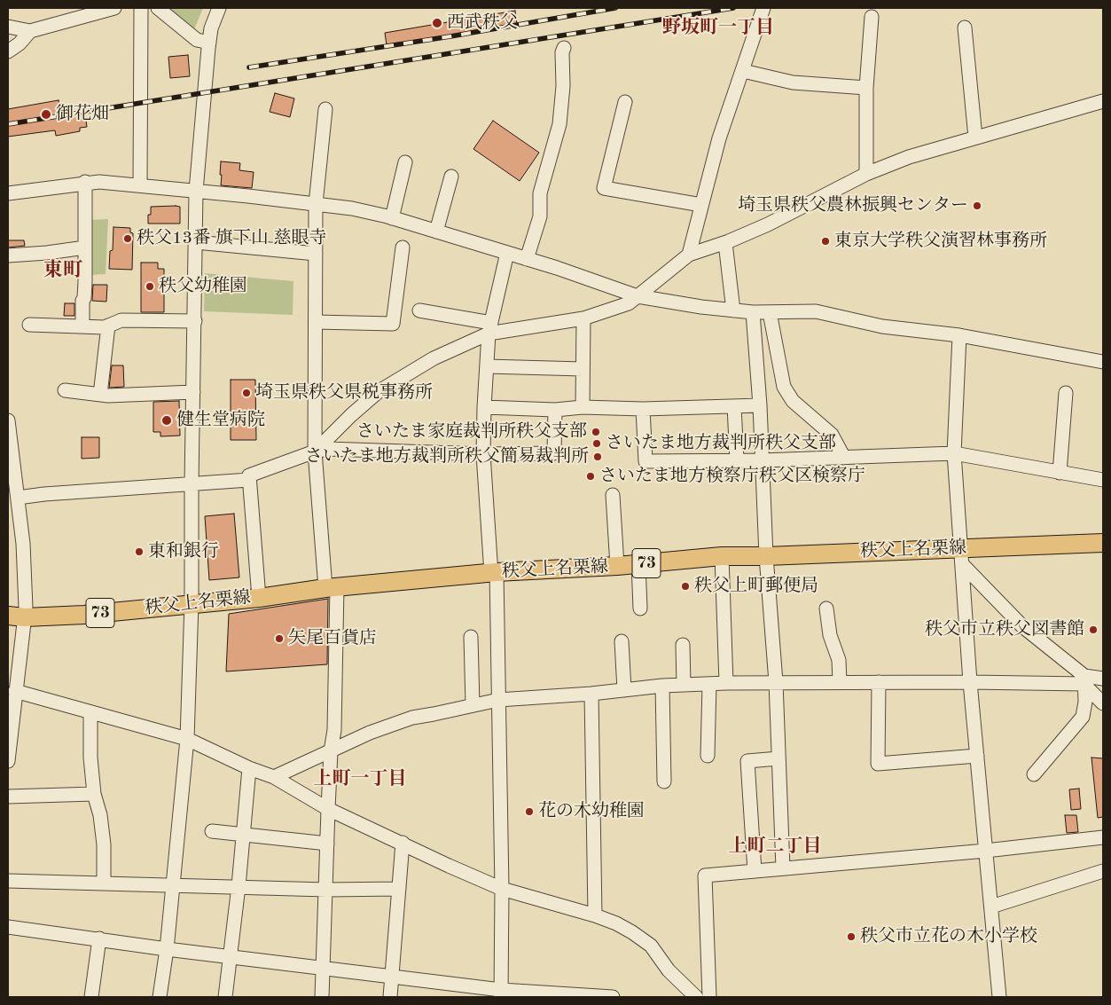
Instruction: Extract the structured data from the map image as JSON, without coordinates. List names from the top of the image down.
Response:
{
  "streets": {
    "main road": ["秩父上名栗線", "73"]
  },
  "districts": [
    "野坂町一丁目",
    "東町",
    "上町一丁目",
    "上町二丁目"
  ],
  "places": [
    "西武秩父",
    "御花畑",
    "埼玉県秩父農林振興センター",
    "秩父13番 旗下山 慈眼寺",
    "東京大学秩父演習林事務所",
    "秩父幼稚園",
    "埼玉県秩父県税事務所",
    "健生堂病院",
    "さいたま家庭裁判所秩父支部",
    "さいたま地方裁判所秩父支部",
    "さいたま地方裁判所秩父簡易裁判所",
    "さいたま地方検察庁秩父区検察庁",
    "東和銀行",
    "秩父上町郵便局",
    "秩父市立秩父図書館",
    "矢尾百貨店",
    "花の木幼稚園",
    "秩父市立花の木小学校"
  ]
}
